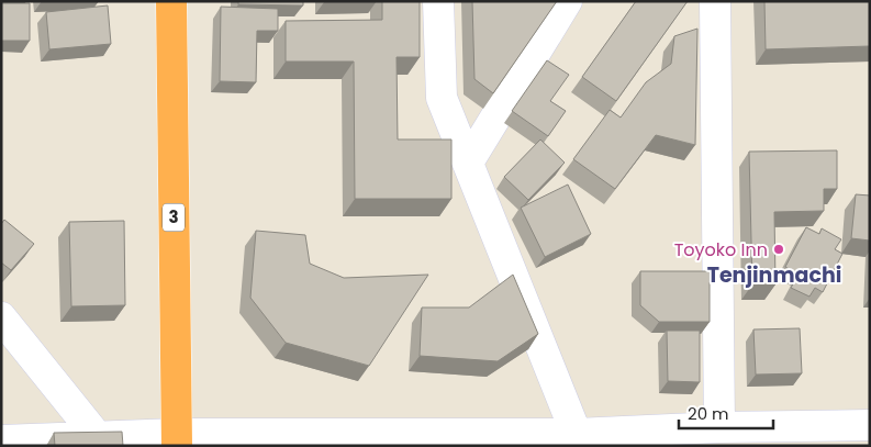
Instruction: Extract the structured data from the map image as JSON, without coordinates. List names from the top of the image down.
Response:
{
  "streets": {
    "highway": ["3"]
  },
  "districts": ["Tenjinmachi"],
  "places": ["Toyoko Inn"],
  "scale_bar": "20 m"
}
